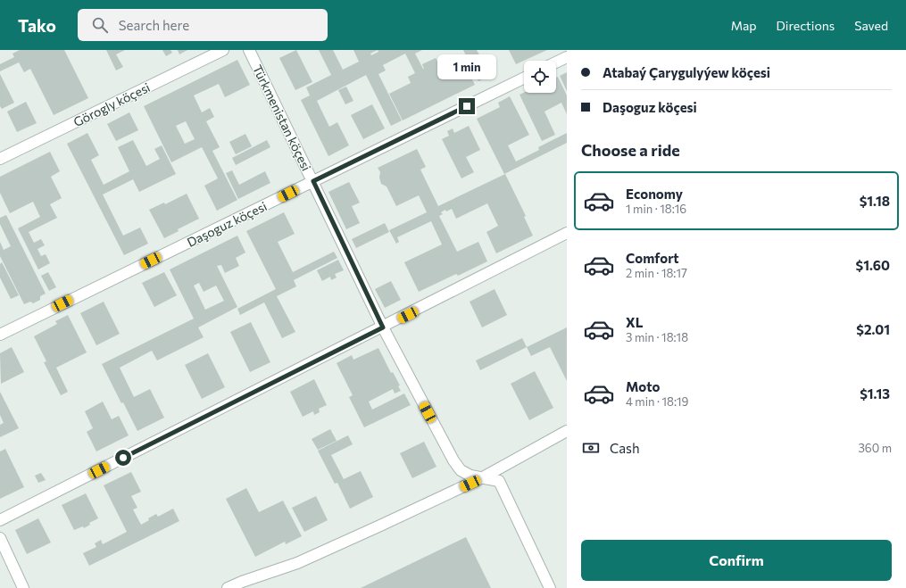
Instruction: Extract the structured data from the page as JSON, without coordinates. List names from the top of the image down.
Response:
{
  "streets": {
    "street": ["Görogly köçesi", "Türkmenistan köçesi", "Daşoguz köçesi"]
  },
  "crossings": [
    ["Türkmenistan köçesi", "Daşoguz köçesi"]
  ],
  "page": {
    "header": "Tako",
    "search": "Search here",
    "nav": ["Map", "Directions", "Saved"],
    "banner": ["Atabaý Çarygulyýew köçesi", "Daşoguz köçesi"],
    "bubble": "1 min",
    "heading": "Choose a ride",
    "list": [
      {
        "name": "Economy",
        "note": "1 min · 18:16",
        "value": "$1.18"
      },
      {
        "name": "Comfort",
        "note": "2 min · 18:17",
        "value": "$1.60"
      },
      {
        "name": "XL",
        "note": "3 min · 18:18",
        "value": "$2.01"
      },
      {
        "name": "Moto",
        "note": "4 min · 18:19",
        "value": "$1.13"
      }
    ],
    "pay": ["Cash", "360 m"],
    "buttons": "Confirm"
  }
}
